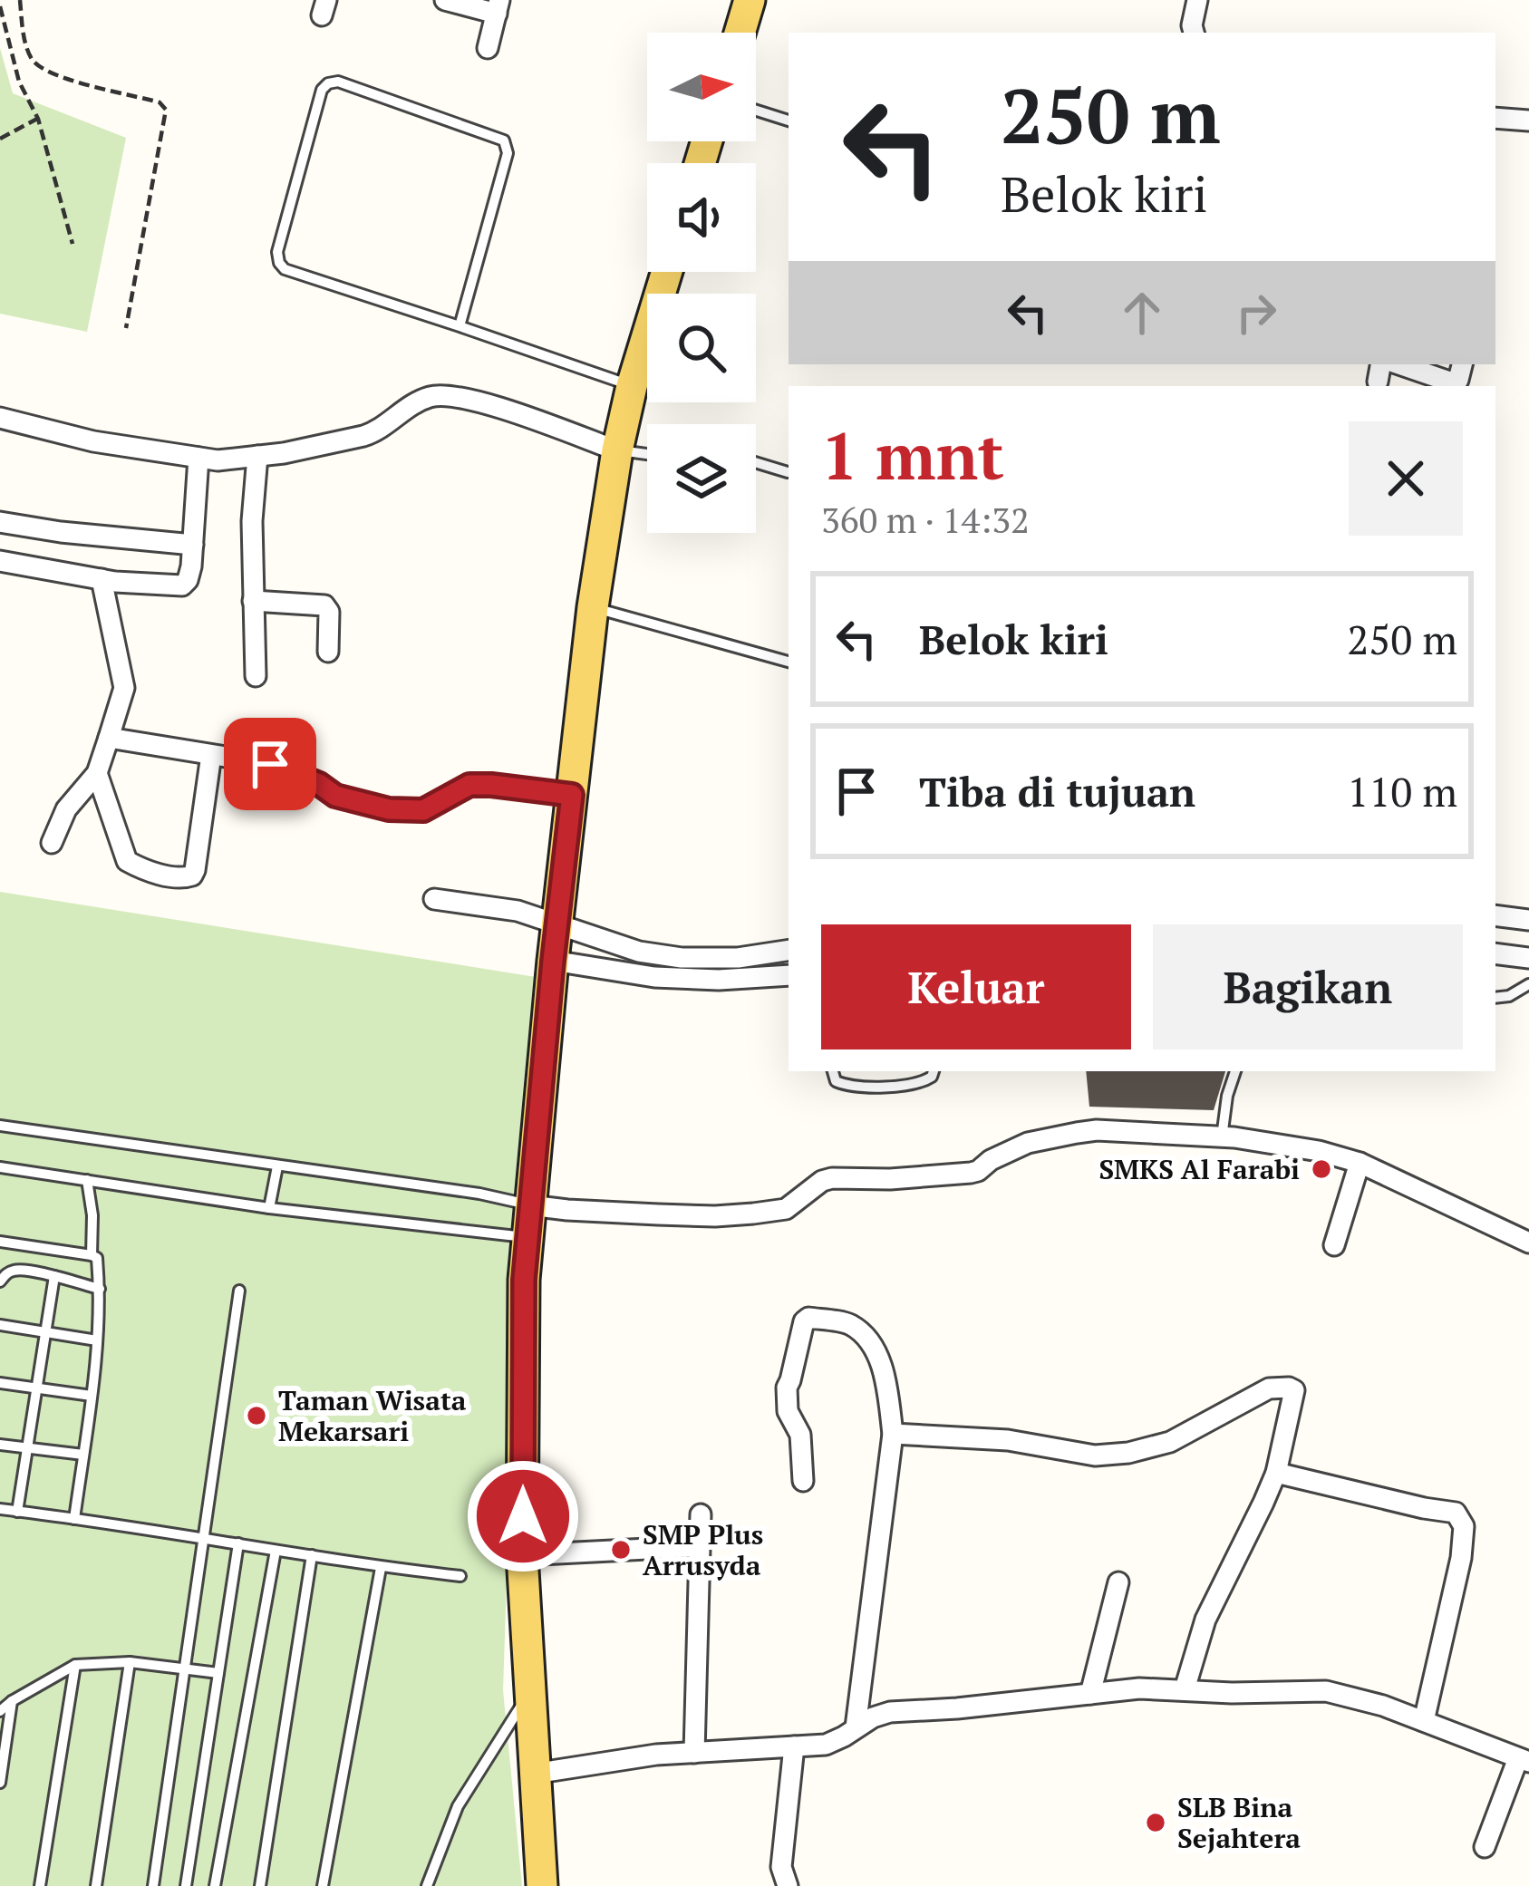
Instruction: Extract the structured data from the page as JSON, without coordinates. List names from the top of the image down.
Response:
{
  "places": [
    "SMKS Al Farabi",
    "Taman Wisata Mekarsari",
    "SMP Plus Arrusyda",
    "SLB Bina Sejahtera"
  ],
  "north": "right",
  "page": {
    "turn": ["250 m", "Belok kiri"],
    "heading": ["1 mnt", "360 m · 14:32"],
    "list": [
      {
        "name": "Belok kiri",
        "value": "250 m"
      },
      {
        "name": "Tiba di tujuan",
        "value": "110 m"
      }
    ],
    "buttons": ["Keluar", "Bagikan"]
  }
}
